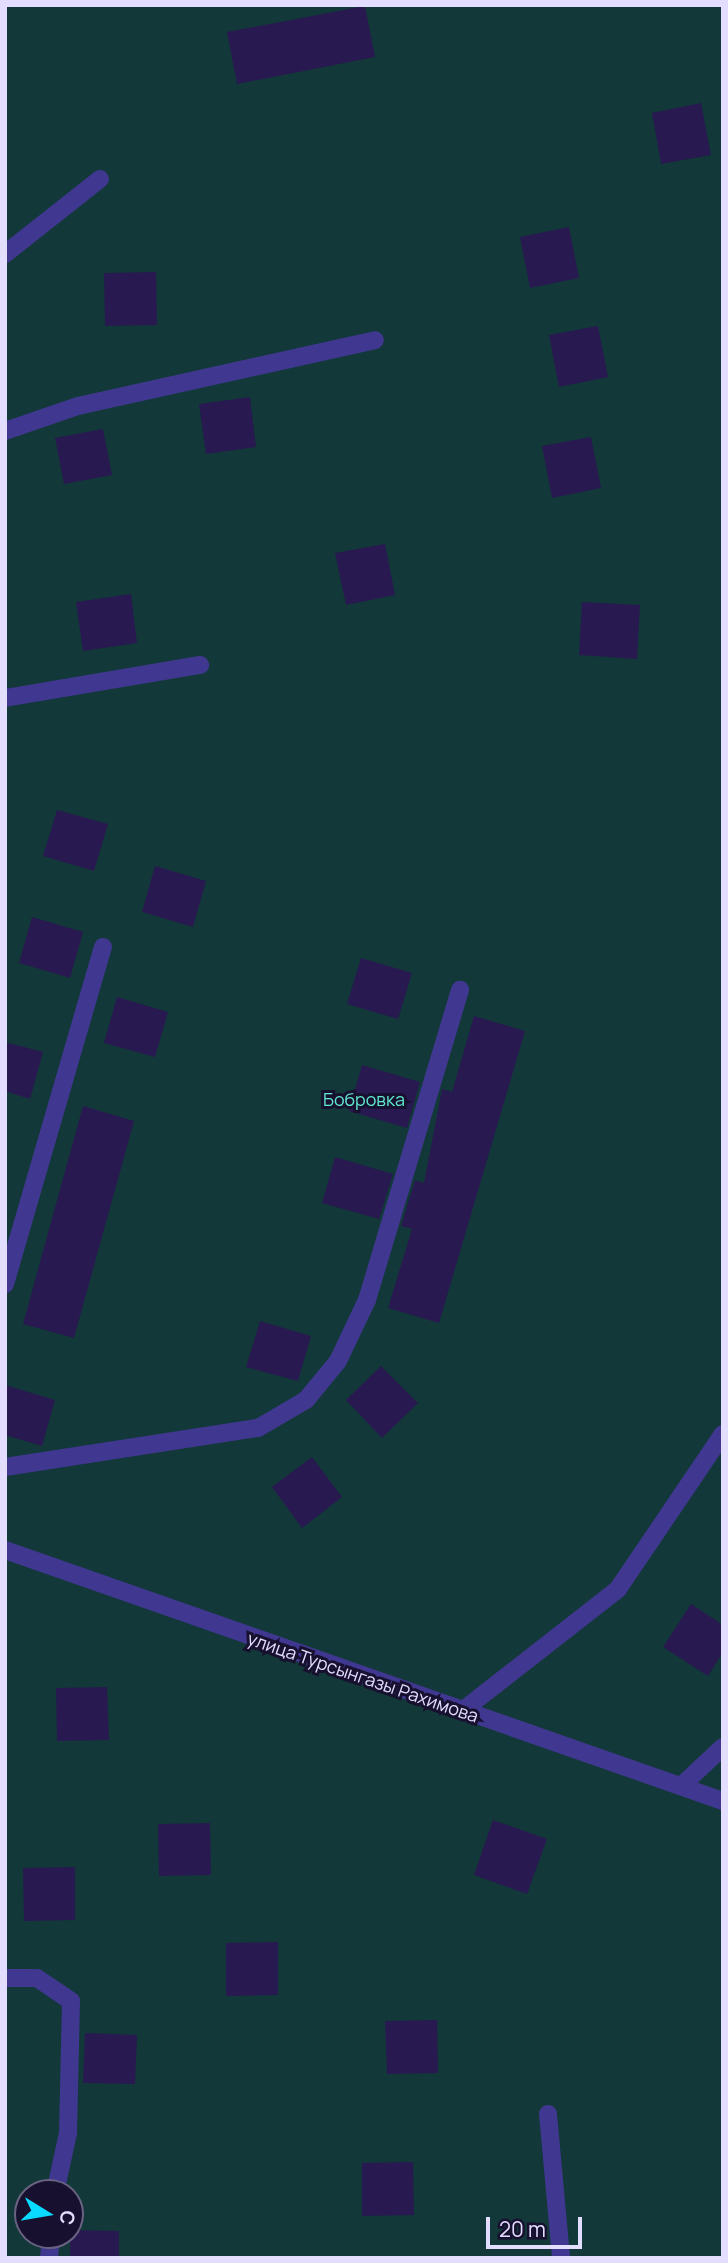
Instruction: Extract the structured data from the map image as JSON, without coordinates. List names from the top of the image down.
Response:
{
  "streets": {
    "street": ["улица Турсынгазы Рахимова"]
  },
  "parks": ["Бобровка"],
  "scale_bar": "20 m",
  "north": "right"
}
